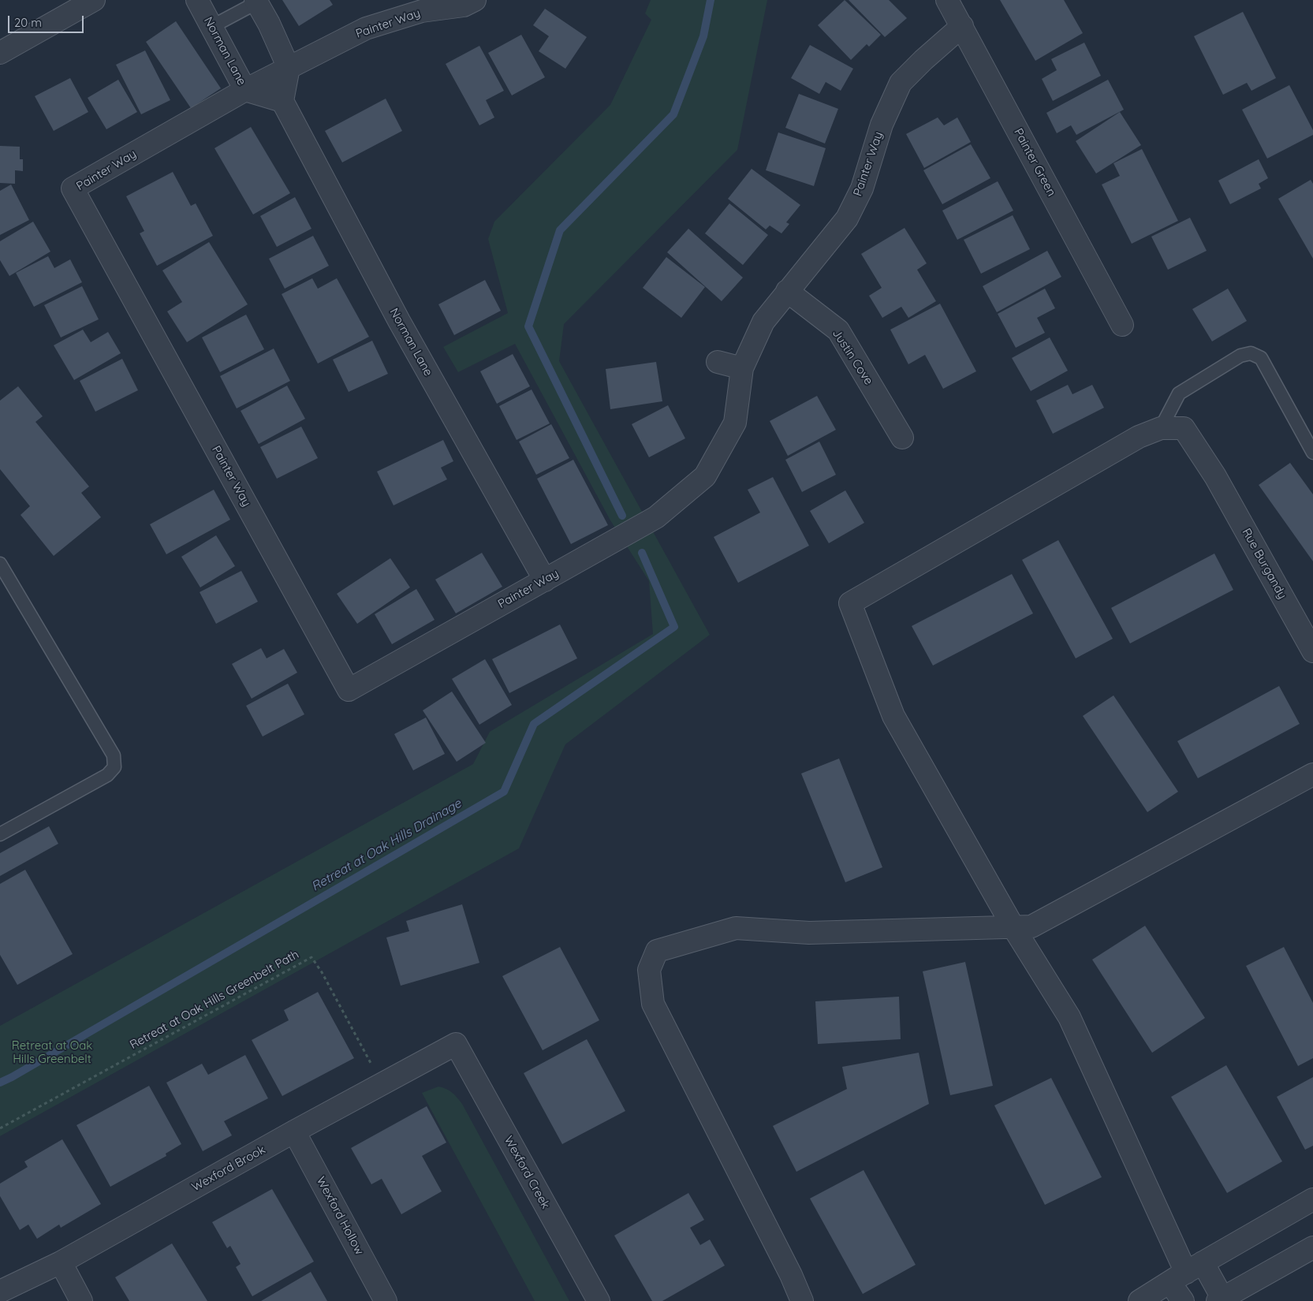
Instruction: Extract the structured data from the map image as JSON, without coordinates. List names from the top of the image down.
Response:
{
  "streets": {
    "street": [
      "Painter Way",
      "Norman Lane",
      "Painter Green",
      "Justin Cove",
      "Rue Burgandy",
      "Wexford Brook",
      "Wexford Creek",
      "Wexford Hollow"
    ],
    "path": ["Retreat at Oak Hills Greenbelt Path"]
  },
  "crossings": [
    ["Painter Way", "Norman Lane"],
    ["Painter Way", "Painter Green"],
    ["Painter Way", "Justin Cove"],
    ["Retreat at Oak Hills Greenbelt Path", "Wexford Brook"],
    ["Wexford Brook", "Wexford Creek"],
    ["Wexford Brook", "Wexford Hollow"]
  ],
  "water": ["Retreat at Oak Hills Drainage"],
  "parks": ["Retreat at Oak Hills Greenbelt"],
  "scale_bar": "20 m"
}
